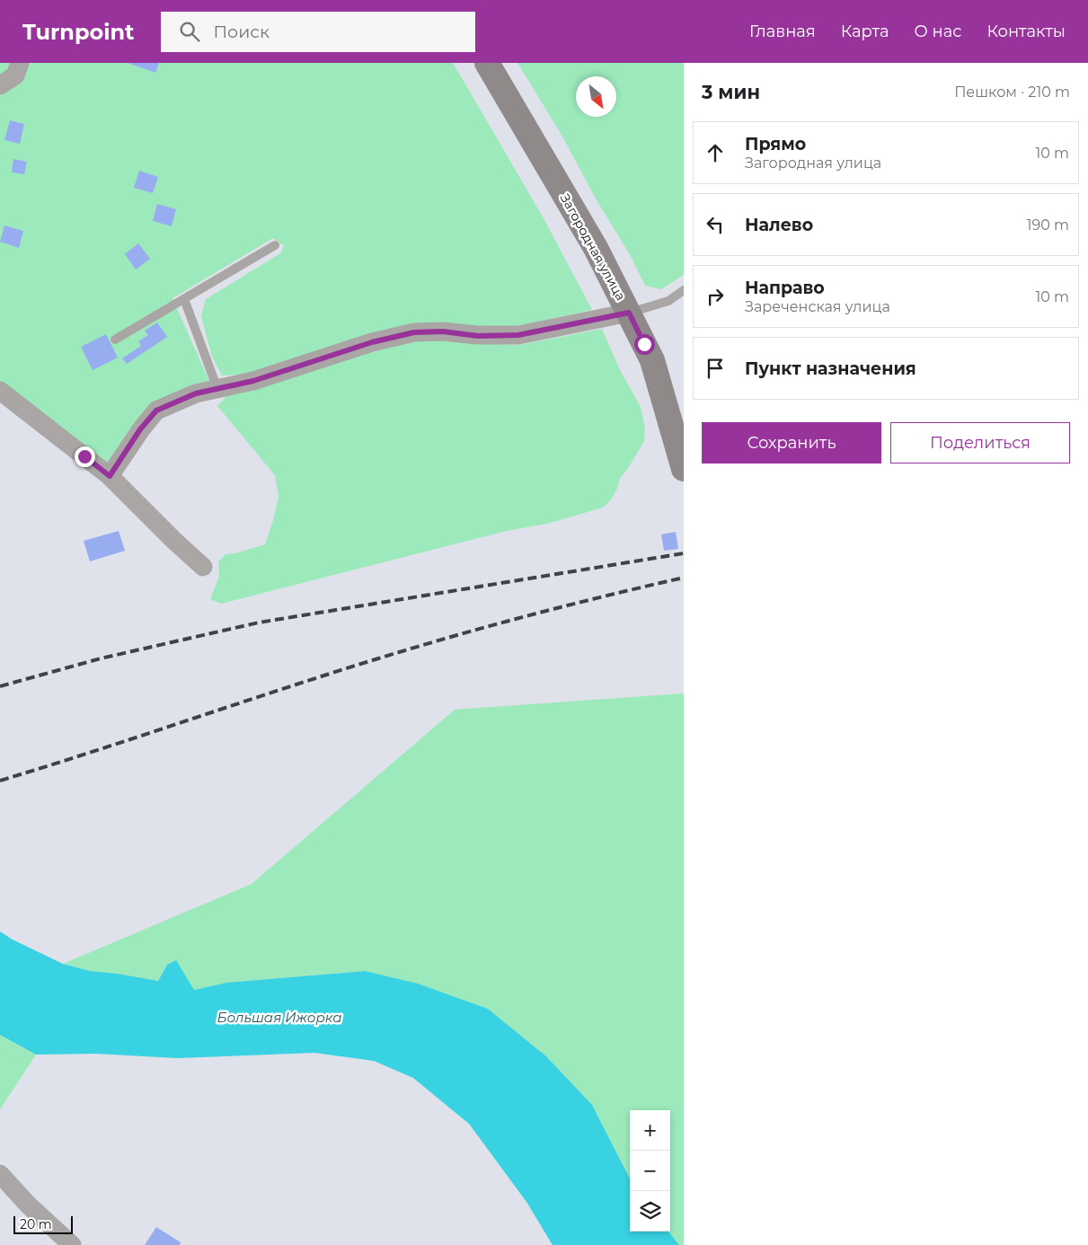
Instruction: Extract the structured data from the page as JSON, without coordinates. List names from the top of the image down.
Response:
{
  "streets": {
    "main road": ["Загородная улица"]
  },
  "water": ["Большая Ижорка"],
  "scale_bar": "20 m",
  "north": "bottom right",
  "page": {
    "header": "Turnpoint",
    "search": "Поиск",
    "nav": [
      "Главная",
      "Карта",
      "О нас",
      "Контакты"
    ],
    "heading": ["3 мин", "Пешком · 210 m"],
    "list": [
      ["Прямо", "Загородная улица", "10 m"],
      ["Налево", "190 m"],
      ["Направо", "Зареченская улица", "10 m"],
      "Пункт назначения"
    ],
    "buttons": ["Сохранить", "Поделиться"],
    "map_buttons": ["+", "−"],
    "scale": "20 m"
  }
}
